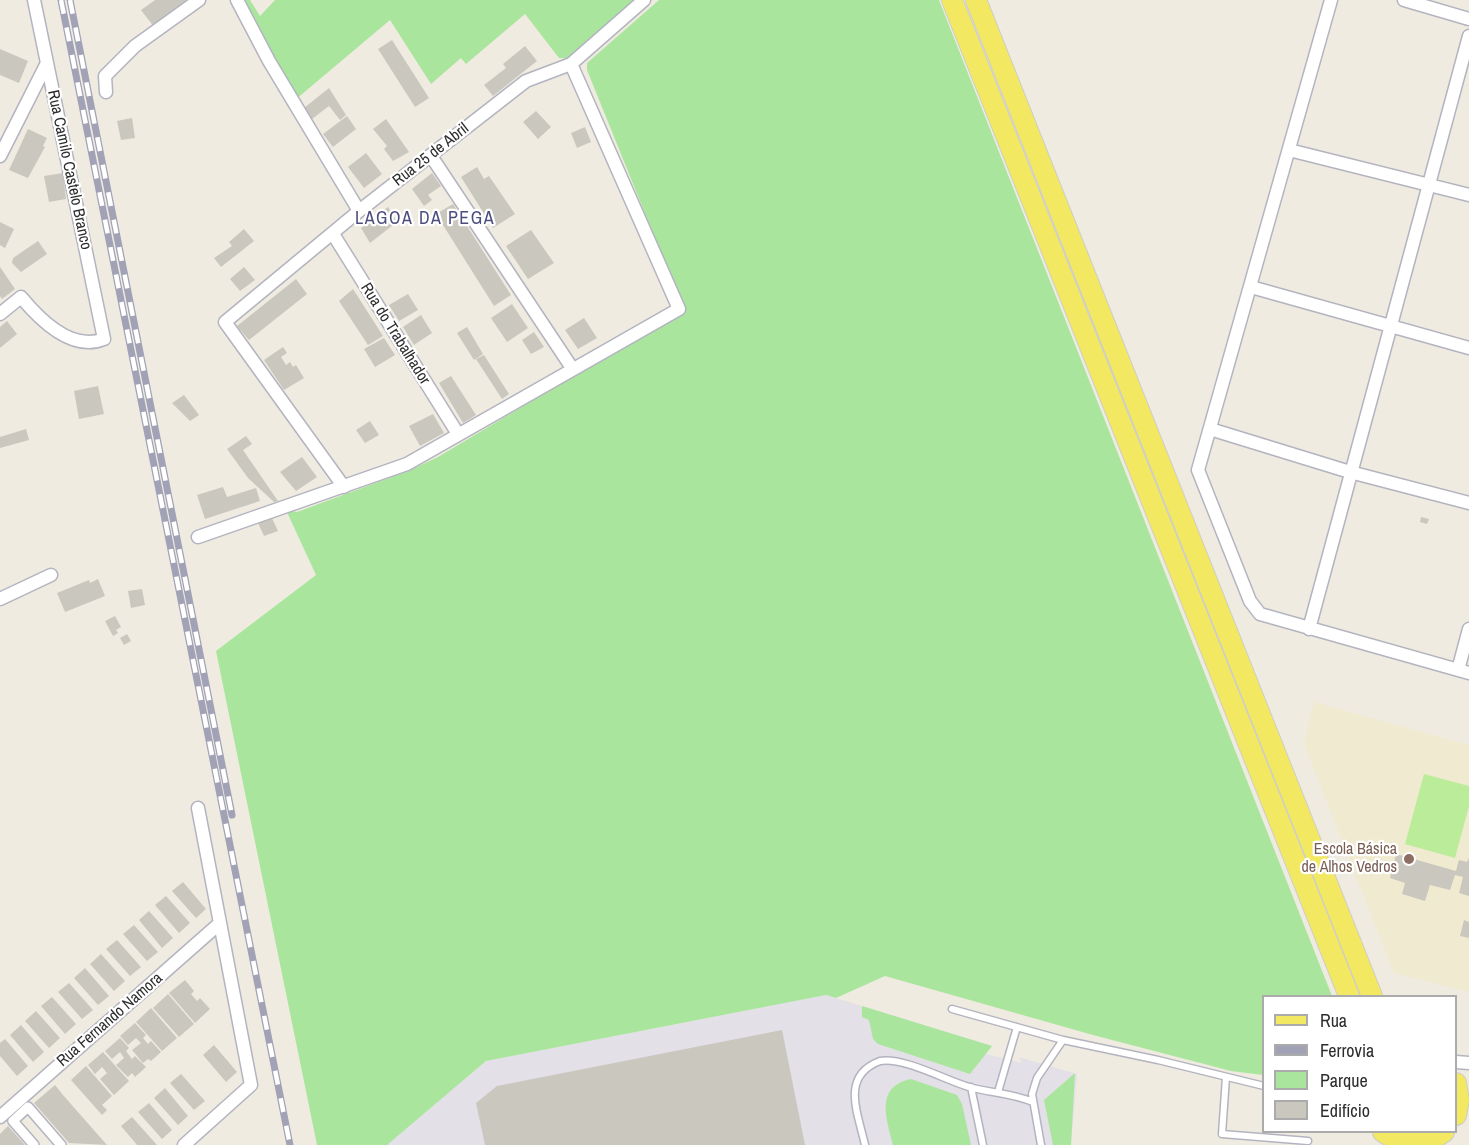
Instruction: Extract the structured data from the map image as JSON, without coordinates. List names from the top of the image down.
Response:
{
  "streets": {
    "street": [
      "Rua 25 de Abril",
      "Rua Camilo Castelo Branco",
      "Rua do Trabalhador",
      "Rua Fernando Namora"
    ]
  },
  "crossings": [
    ["Rua 25 de Abril", "Rua do Trabalhador"]
  ],
  "districts": ["LAGOA DA PEGA"],
  "places": ["Escola Básica de Alhos Vedros"],
  "legend": [
    "Rua",
    "Ferrovia",
    "Parque",
    "Edifício"
  ]
}
